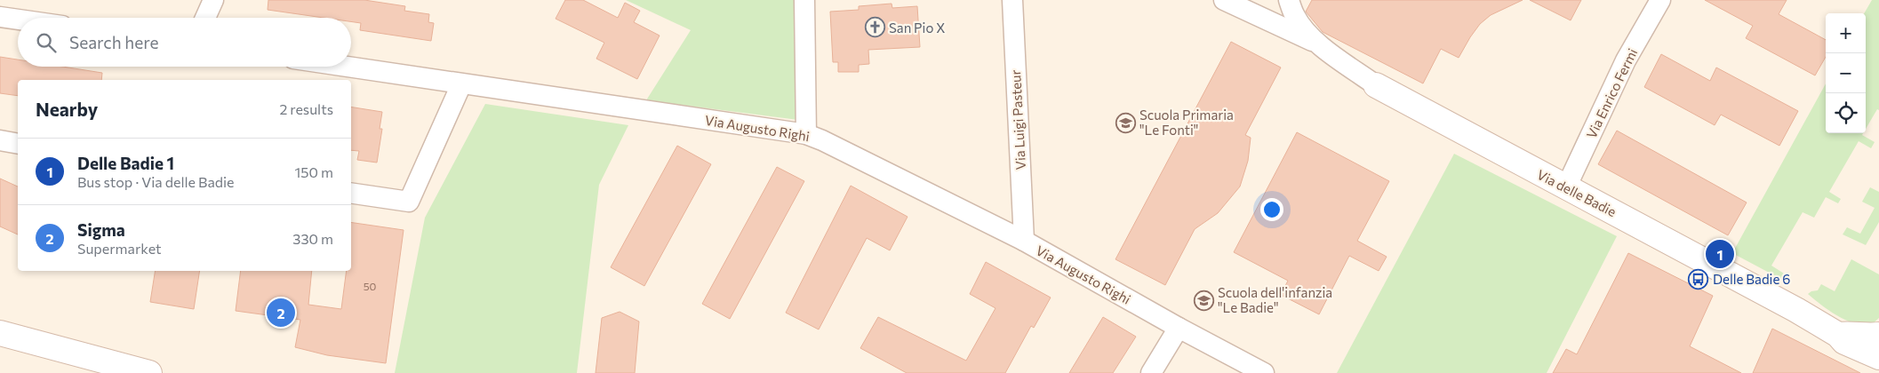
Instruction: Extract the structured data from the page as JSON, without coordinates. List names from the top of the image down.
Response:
{
  "streets": {
    "street": [
      "Via Enrico Fermi",
      "Via Luigi Pasteur",
      "Via Augusto Righi",
      "Via delle Badie"
    ]
  },
  "crossings": [
    ["Via Enrico Fermi", "Via delle Badie"],
    ["Via Luigi Pasteur", "Via Augusto Righi"]
  ],
  "places": {
    "church": ["San Pio X"],
    "school or university": ["Scuola Primaria \"Le Fonti\"", "Scuola dell'infanzia \"Le Badie\""],
    "bus stop": ["Delle Badie 6"]
  },
  "house_numbers": ["50"],
  "page": {
    "map_buttons": ["+", "−"],
    "search": "Search here",
    "heading": ["Nearby", "2 results"],
    "list": [
      {
        "mark": "1",
        "name": "Delle Badie 1",
        "note": "Bus stop · Via delle Badie",
        "value": "150 m"
      },
      {
        "mark": "2",
        "name": "Sigma",
        "note": "Supermarket",
        "value": "330 m"
      }
    ],
    "pins": ["1", "2"]
  }
}
